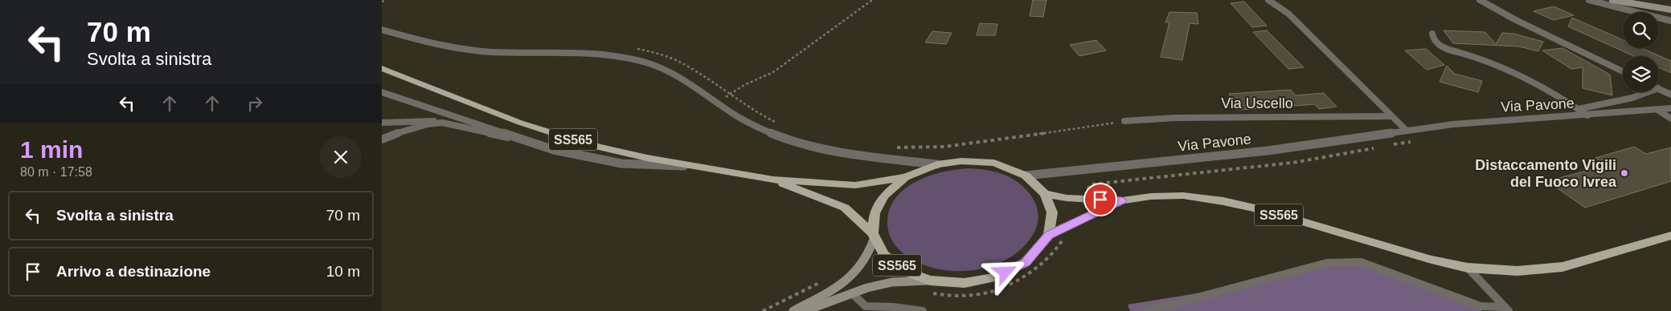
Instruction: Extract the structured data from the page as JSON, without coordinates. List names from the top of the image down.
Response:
{
  "streets": {
    "main road": ["SS565"],
    "street": ["Via Uscello", "Via Pavone"]
  },
  "crossings": [
    ["Via Pavone", "SS565"]
  ],
  "places": ["Distaccamento Vigili del Fuoco Ivrea"],
  "page": {
    "turn": ["70 m", "Svolta a sinistra"],
    "heading": ["1 min", "80 m · 17:58"],
    "list": [
      {
        "name": "Svolta a sinistra",
        "value": "70 m"
      },
      {
        "name": "Arrivo a destinazione",
        "value": "10 m"
      }
    ]
  }
}
